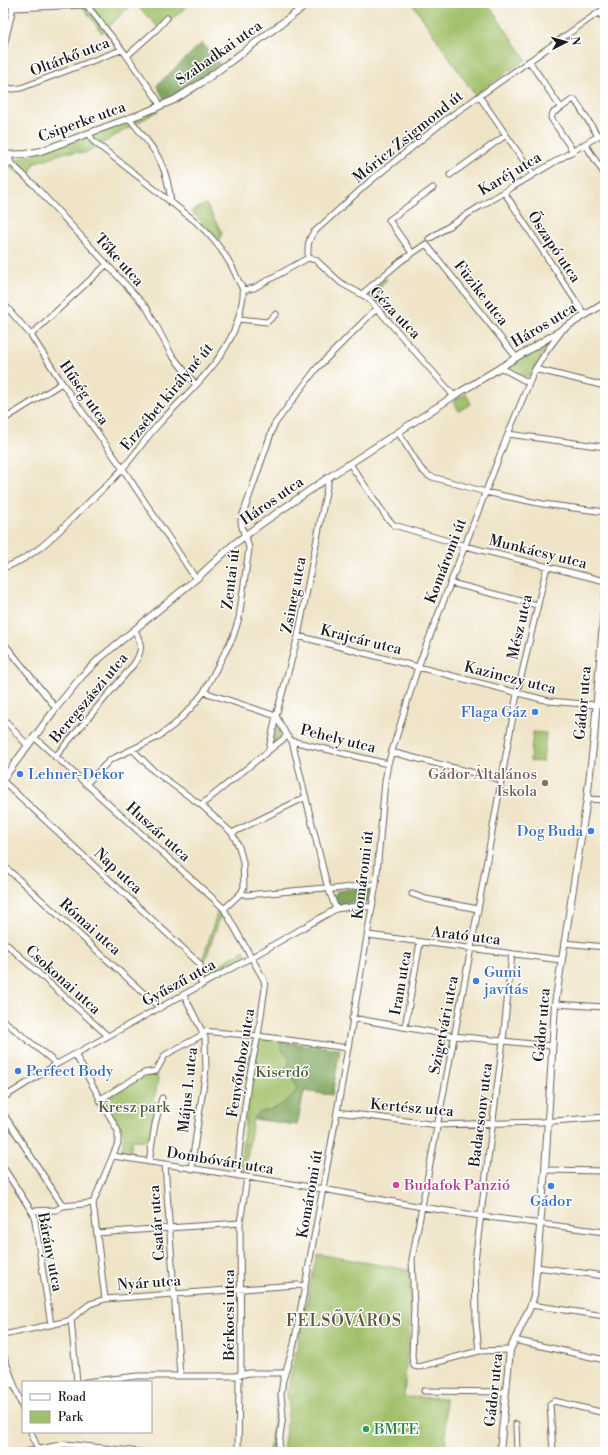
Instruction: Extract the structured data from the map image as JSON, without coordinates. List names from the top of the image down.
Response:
{
  "streets": {
    "street": [
      "Szabadkai utca",
      "Oltárkő utca",
      "Csiperke utca",
      "Móricz Zsigmond út",
      "Karéj utca",
      "Őszapó utca",
      "Tőke utca",
      "Füzike utca",
      "Géza utca",
      "Háros utca",
      "Hűség utca",
      "Erzsébet királyné út",
      "Munkácsy utca",
      "Komáromi út",
      "Zentai út",
      "Zsineg utca",
      "Mész utca",
      "Krajcár utca",
      "Kazinczy utca",
      "Beregszászi utca",
      "Gádor utca",
      "Pehely utca",
      "Huszár utca",
      "Nap utca",
      "Római utca",
      "Arató utca",
      "Csokonai utca",
      "Gyűszű utca",
      "Iram utca",
      "Szigetvári utca",
      "Fenyőtoboz utca",
      "Május 1. utca",
      "Kertész utca",
      "Badacsony utca",
      "Dombóvári utca",
      "Csatár utca",
      "Bárány utca",
      "Nyár utca",
      "Bérkocsi utca"
    ]
  },
  "crossings": [
    ["Szabadkai utca", "Csiperke utca"],
    ["Csiperke utca", "Tőke utca"],
    ["Móricz Zsigmond út", "Géza utca"],
    ["Karéj utca", "Őszapó utca"],
    ["Karéj utca", "Füzike utca"],
    ["Karéj utca", "Géza utca"],
    ["Őszapó utca", "Háros utca"],
    ["Tőke utca", "Erzsébet királyné út"],
    ["Füzike utca", "Háros utca"],
    ["Géza utca", "Háros utca"],
    ["Géza utca", "Zentai út"],
    ["Háros utca", "Hűség utca"],
    ["Háros utca", "Munkácsy utca"],
    ["Háros utca", "Komáromi út"],
    ["Háros utca", "Zentai út"],
    ["Háros utca", "Zsineg utca"],
    ["Háros utca", "Beregszászi utca"],
    ["Háros utca", "Huszár utca"],
    ["Háros utca", "Nap utca"],
    ["Hűség utca", "Erzsébet királyné út"],
    ["Munkácsy utca", "Komáromi út"],
    ["Munkácsy utca", "Mész utca"],
    ["Komáromi út", "Krajcár utca"],
    ["Komáromi út", "Kazinczy utca"],
    ["Komáromi út", "Pehely utca"],
    ["Komáromi út", "Arató utca"],
    ["Komáromi út", "Gyűszű utca"],
    ["Komáromi út", "Kertész utca"],
    ["Komáromi út", "Dombóvári utca"],
    ["Komáromi út", "Nyár utca"],
    ["Zentai út", "Huszár utca"],
    ["Zsineg utca", "Krajcár utca"],
    ["Zsineg utca", "Pehely utca"],
    ["Mész utca", "Kazinczy utca"],
    ["Mész utca", "Szigetvári utca"],
    ["Krajcár utca", "Kazinczy utca"],
    ["Kazinczy utca", "Gádor utca"],
    ["Kazinczy utca", "Szigetvári utca"],
    ["Beregszászi utca", "Huszár utca"],
    ["Gádor utca", "Arató utca"],
    ["Gádor utca", "Kertész utca"],
    ["Gádor utca", "Dombóvári utca"],
    ["Huszár utca", "Gyűszű utca"],
    ["Huszár utca", "Fenyőtoboz utca"],
    ["Nap utca", "Gyűszű utca"],
    ["Római utca", "Gyűszű utca"],
    ["Arató utca", "Iram utca"],
    ["Arató utca", "Szigetvári utca"],
    ["Arató utca", "Badacsony utca"],
    ["Csokonai utca", "Gyűszű utca"],
    ["Gyűszű utca", "Fenyőtoboz utca"],
    ["Gyűszű utca", "Május 1. utca"],
    ["Szigetvári utca", "Kertész utca"],
    ["Szigetvári utca", "Badacsony utca"],
    ["Szigetvári utca", "Dombóvári utca"],
    ["Fenyőtoboz utca", "Dombóvári utca"],
    ["Május 1. utca", "Dombóvári utca"],
    ["Kertész utca", "Badacsony utca"],
    ["Badacsony utca", "Dombóvári utca"],
    ["Dombóvári utca", "Csatár utca"],
    ["Dombóvári utca", "Bérkocsi utca"],
    ["Csatár utca", "Nyár utca"],
    ["Bárány utca", "Nyár utca"],
    ["Nyár utca", "Bérkocsi utca"]
  ],
  "districts": ["FELSŐVÁROS"],
  "parks": ["Kiserdő", "Kresz park"],
  "places": [
    "Flaga Gáz",
    "Lehner-Dekor",
    "Gádor Általános Iskola",
    "Dog Buda",
    "Gumi javítás",
    "Perfect Body",
    "Budafok Panzió",
    "Gádor",
    "BMTE"
  ],
  "legend": ["Road", "Park"],
  "north": "right"
}
